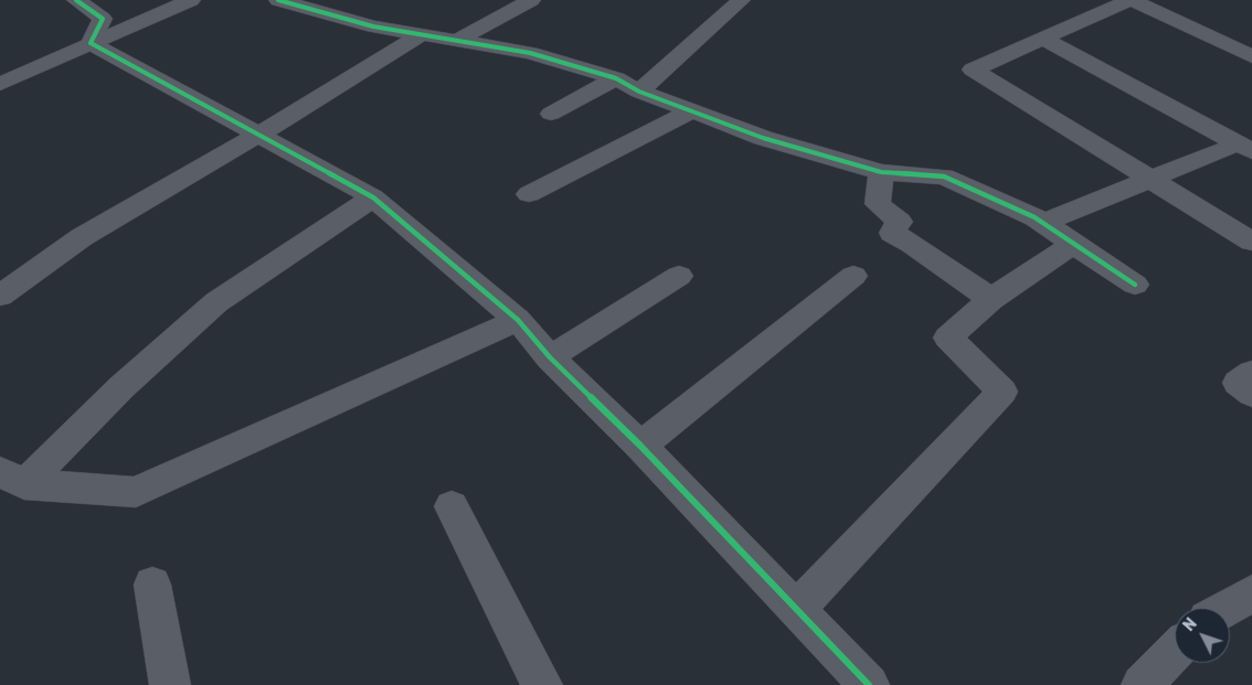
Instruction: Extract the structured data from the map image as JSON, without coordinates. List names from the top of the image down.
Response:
{
  "north": "top left"
}
